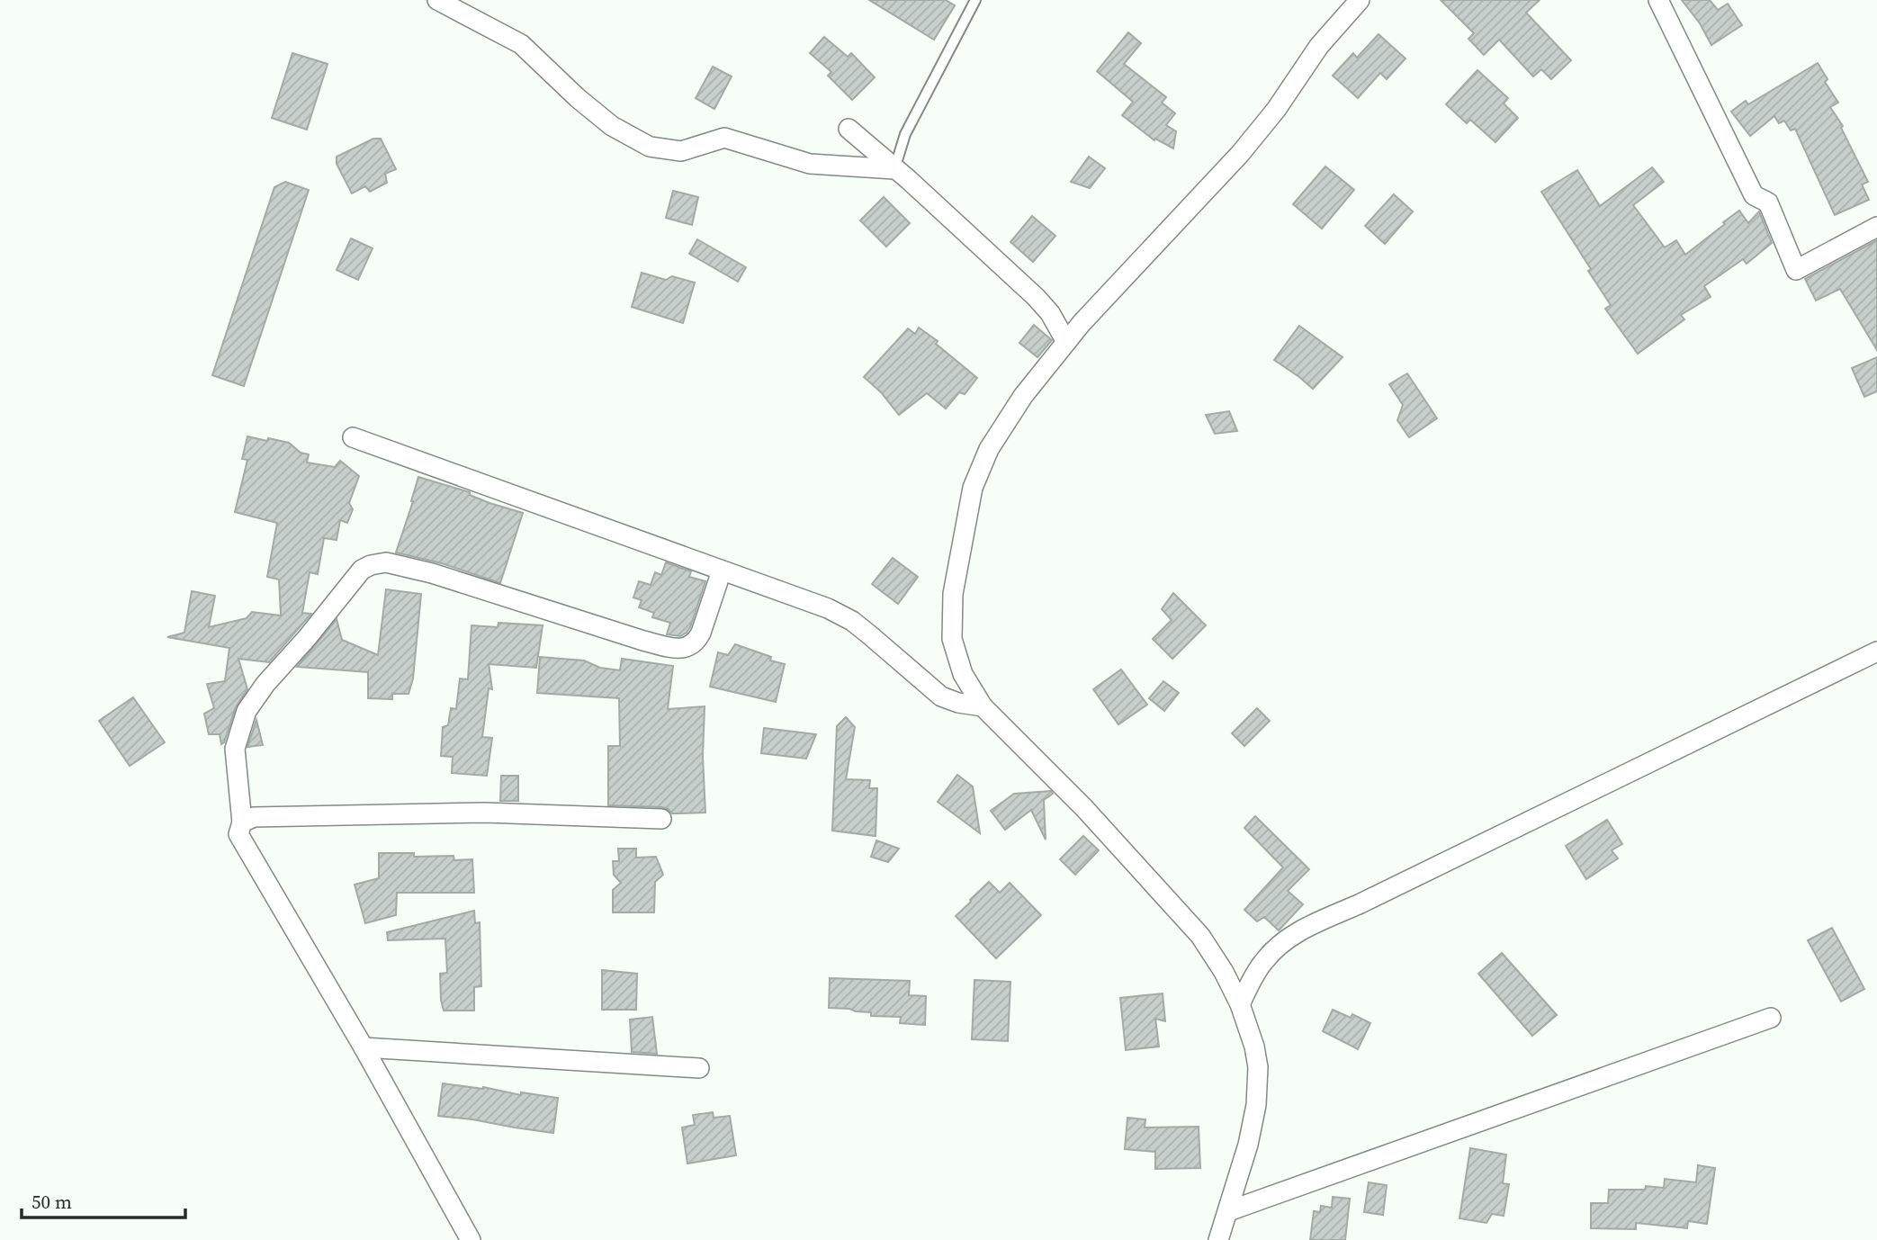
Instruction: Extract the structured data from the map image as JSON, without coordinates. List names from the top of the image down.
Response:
{
  "scale_bar": "50 m"
}
